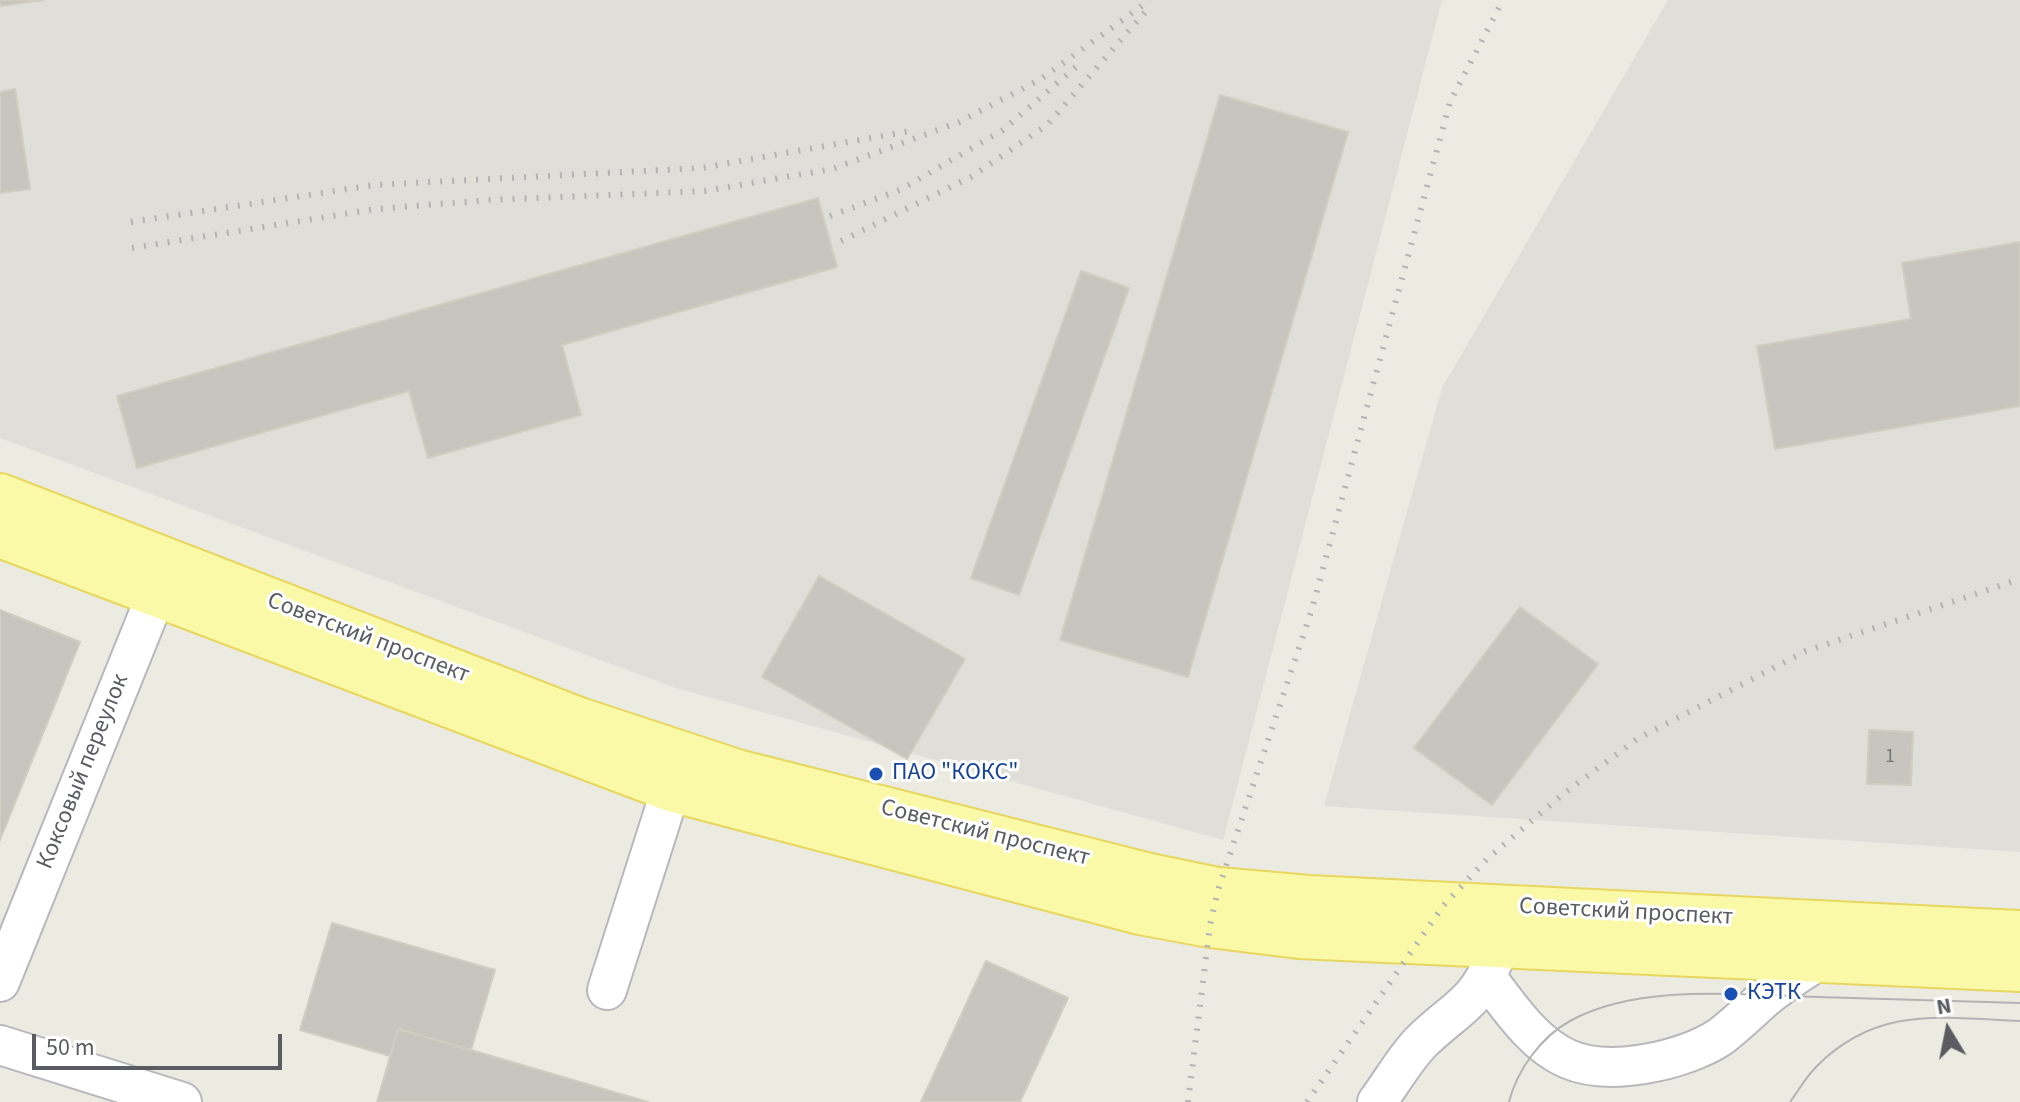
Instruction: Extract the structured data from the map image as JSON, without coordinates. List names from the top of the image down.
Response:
{
  "streets": {
    "main road": ["Советский проспект"],
    "lane": ["Коксовый переулок"]
  },
  "crossings": [
    ["Советский проспект", "Коксовый переулок"]
  ],
  "places": ["ПАО \"КОКС\"", "КЭТК"],
  "house_numbers": ["1"],
  "scale_bar": "50 m",
  "north": "top"
}
